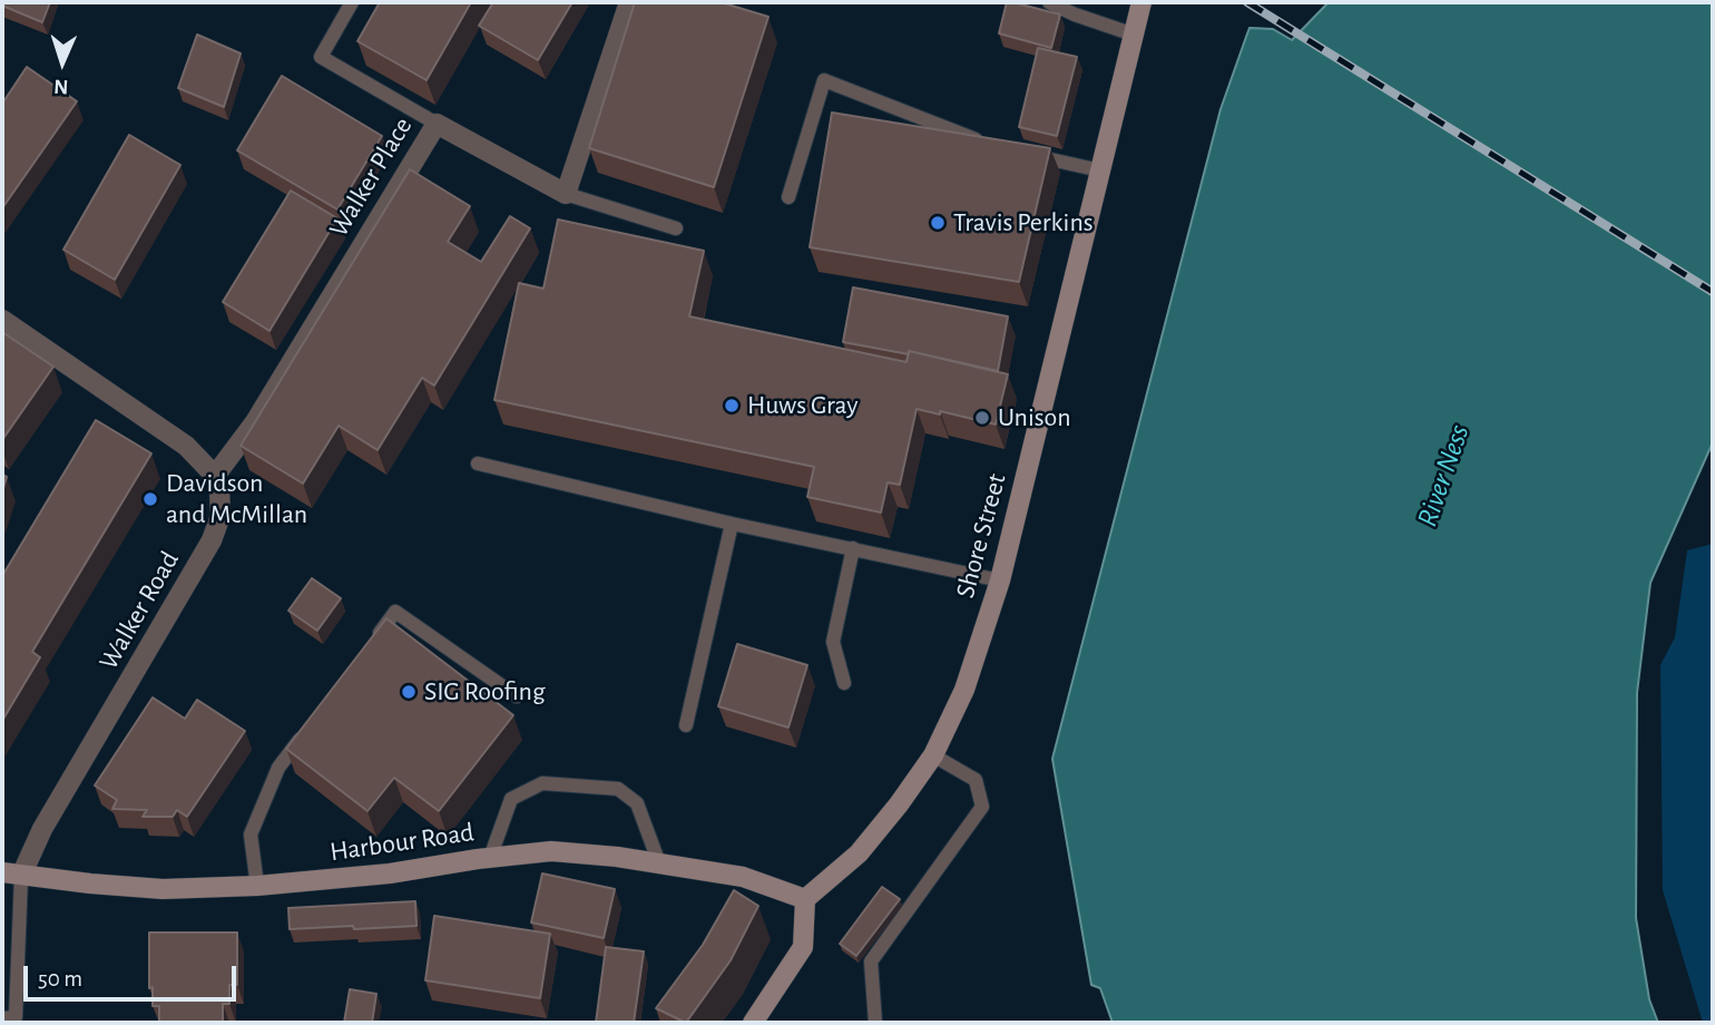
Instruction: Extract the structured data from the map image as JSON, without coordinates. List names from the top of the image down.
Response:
{
  "streets": {
    "street": [
      "Walker Place",
      "Shore Street",
      "Walker Road",
      "Harbour Road"
    ]
  },
  "crossings": [
    ["Walker Place", "Walker Road"],
    ["Shore Street", "Harbour Road"],
    ["Walker Road", "Harbour Road"]
  ],
  "water": ["River Ness"],
  "places": [
    "Travis Perkins",
    "Huws Gray",
    "Unison",
    "Davidson and McMillan",
    "SIG Roofing"
  ],
  "scale_bar": "50 m",
  "north": "bottom"
}
